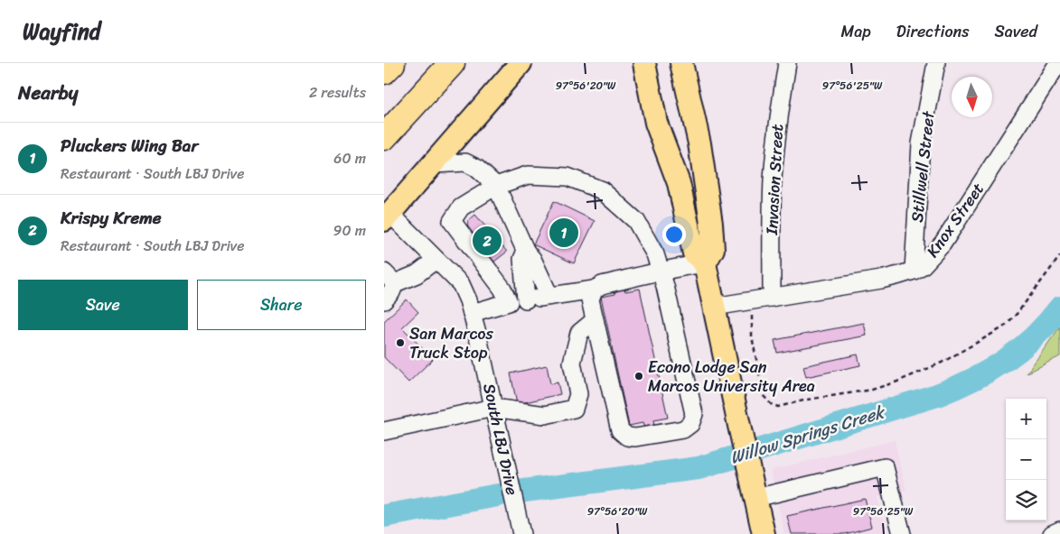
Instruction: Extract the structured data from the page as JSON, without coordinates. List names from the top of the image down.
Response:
{
  "streets": {
    "street": [
      "Stillwell Street",
      "Invasion Street",
      "Knox Street",
      "South LBJ Drive"
    ]
  },
  "crossings": [
    ["Stillwell Street", "Knox Street"],
    ["Invasion Street", "Knox Street"]
  ],
  "water": ["Willow Springs Creek"],
  "places": ["San Marcos Truck Stop", "Econo Lodge San Marcos University Area"],
  "north": "bottom",
  "page": {
    "header": "Wayfind",
    "nav": ["Map", "Directions", "Saved"],
    "heading": ["Nearby", "2 results"],
    "list": [
      {
        "mark": "1",
        "name": "Pluckers Wing Bar",
        "note": "Restaurant · South LBJ Drive",
        "value": "60 m"
      },
      {
        "mark": "2",
        "name": "Krispy Kreme",
        "note": "Restaurant · South LBJ Drive",
        "value": "90 m"
      }
    ],
    "pins": ["1", "2"],
    "buttons": ["Save", "Share"],
    "map_buttons": ["+", "−"]
  },
  "coordinates": ["97°56'20\"W", "97°56'25\"W"]
}
